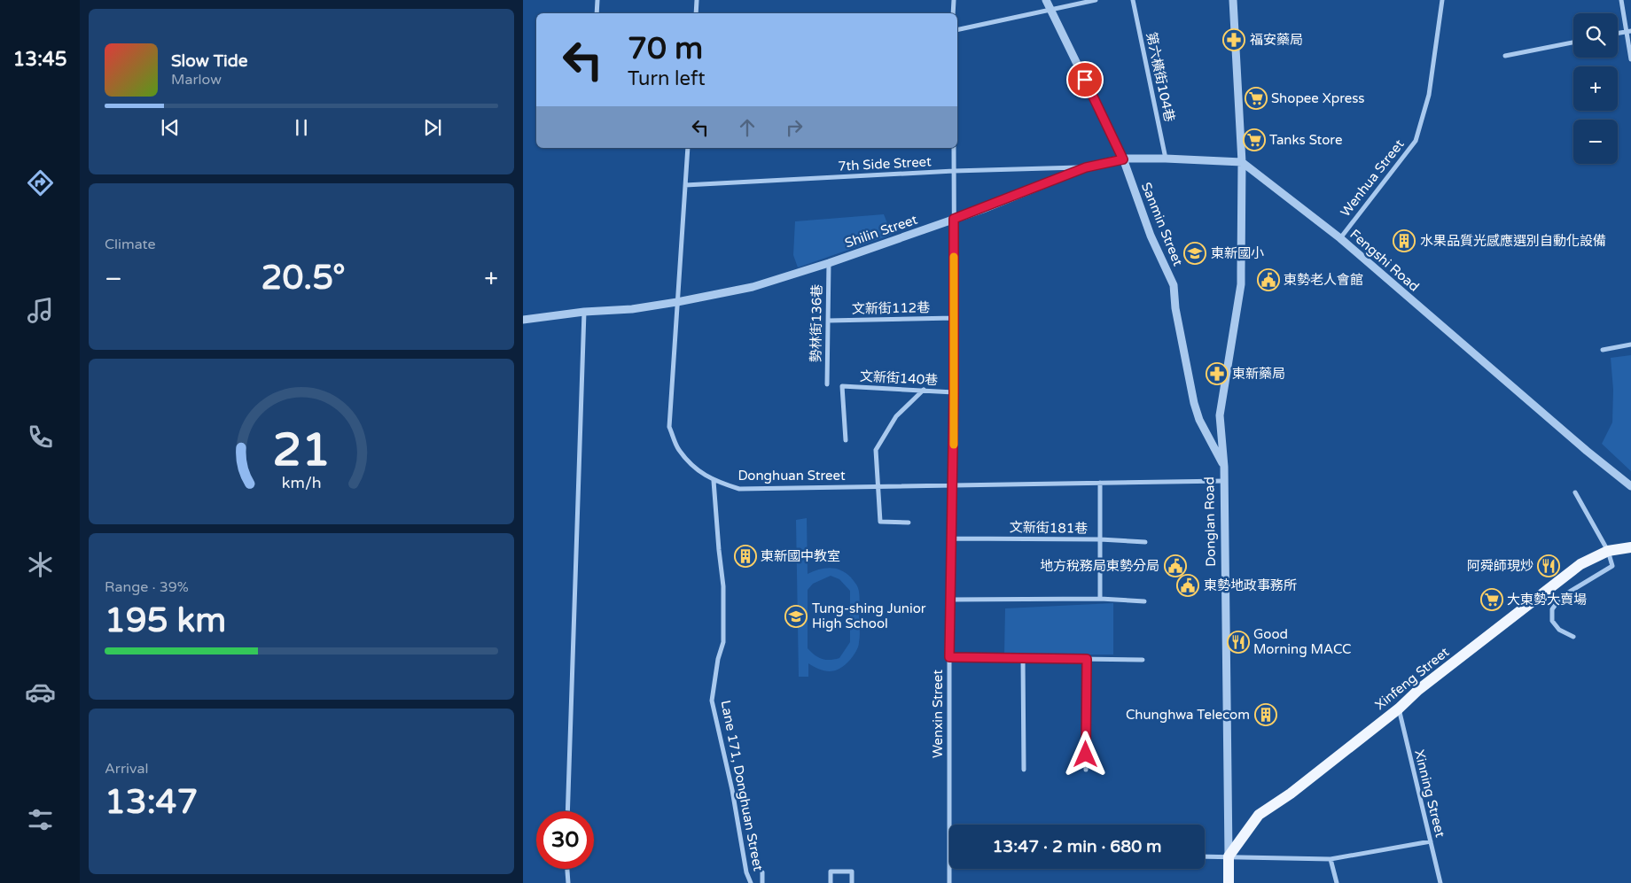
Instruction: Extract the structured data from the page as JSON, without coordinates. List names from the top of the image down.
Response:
{
  "streets": {
    "main road": ["Donglan Road", "Xinfeng Street"],
    "street": [
      "第六橫街104巷",
      "7th Side Street",
      "Wenhua Street",
      "Sanmin Street",
      "Shilin Street",
      "Fengshi Road",
      "文新街112巷",
      "勢林街136巷",
      "文新街140巷",
      "Donghuan Street",
      "文新街181巷",
      "Wenxin Street",
      "Lane 171, Donghuan Street",
      "Xinning Street"
    ]
  },
  "crossings": [
    ["第六橫街104巷", "Shilin Street"],
    ["7th Side Street", "Shilin Street"],
    ["7th Side Street", "Donghuan Street"],
    ["7th Side Street", "Wenxin Street"],
    ["Wenhua Street", "Fengshi Road"],
    ["Sanmin Street", "Shilin Street"],
    ["Sanmin Street", "Donglan Road"],
    ["Shilin Street", "Fengshi Road"],
    ["Shilin Street", "勢林街136巷"],
    ["Shilin Street", "Donghuan Street"],
    ["Shilin Street", "Donglan Road"],
    ["Shilin Street", "Wenxin Street"],
    ["Fengshi Road", "Donglan Road"],
    ["文新街112巷", "勢林街136巷"],
    ["文新街112巷", "Wenxin Street"],
    ["文新街140巷", "Wenxin Street"],
    ["Donghuan Street", "Donglan Road"],
    ["Donghuan Street", "Wenxin Street"],
    ["Donghuan Street", "Lane 171, Donghuan Street"],
    ["Donglan Road", "Xinfeng Street"],
    ["文新街181巷", "Wenxin Street"],
    ["Xinfeng Street", "Xinning Street"]
  ],
  "places": {
    "pharmacy": ["福安藥局", "東新藥局"],
    "supermarket": ["Shopee Xpress", "Tanks Store", "大東勢大賣場"],
    "building": ["水果品質光感應選別自動化設備", "東新國中教室", "Chunghwa Telecom"],
    "school or university": ["東新國小", "Tung-shing Junior High School"],
    "public building": ["東勢老人會館", "地方稅務局東勢分局", "東勢地政事務所"],
    "restaurant": ["阿舜師現炒", "Good Morning MACC"]
  },
  "page": {
    "tabs": "13:45",
    "map_buttons": ["+", "−"],
    "turn": ["70 m", "Turn left"],
    "song": ["Slow Tide", "Marlow"],
    "tile": [
      "Climate",
      ["Range · 39%", "195 km"],
      ["Arrival", "13:47"]
    ],
    "heat": ["−", "20.5°", "+"],
    "limit": "30",
    "trip": "13:47 · 2 min · 680 m",
    "gauge": ["21", "km/h"]
  }
}
